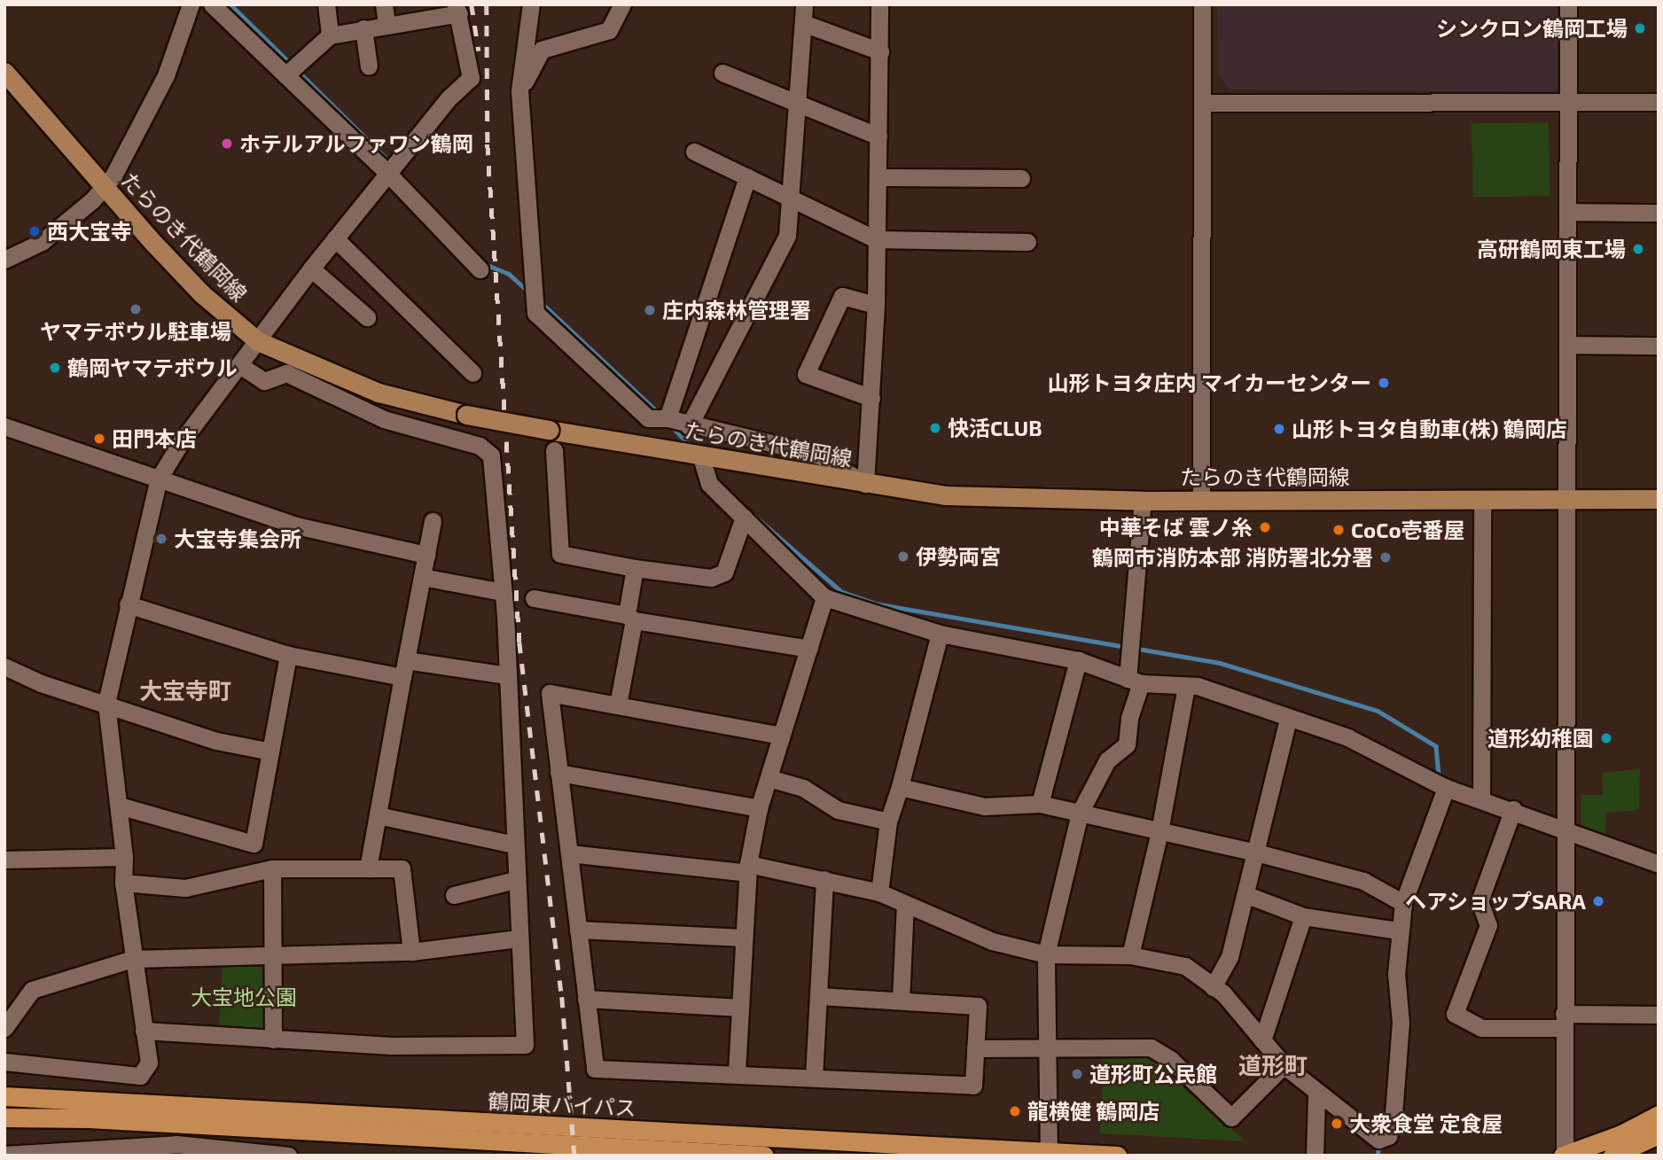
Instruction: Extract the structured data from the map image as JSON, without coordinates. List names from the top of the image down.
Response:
{
  "streets": {
    "highway": ["鶴岡東バイパス"],
    "main road": ["たらのき代鶴岡線"]
  },
  "districts": ["大宝寺町", "道形町"],
  "parks": ["大宝地公園"],
  "places": [
    "シンクロン鶴岡工場",
    "ホテルアルファワン鶴岡",
    "西大宝寺",
    "高研鶴岡東工場",
    "ヤマテボウル駐車場",
    "庄内森林管理署",
    "鶴岡ヤマテボウル",
    "山形トヨタ庄内 マイカーセンター",
    "快活CLUB",
    "山形トヨタ自動車(株) 鶴岡店",
    "田門本店",
    "中華そば 雲ノ糸",
    "CoCo壱番屋",
    "大宝寺集会所",
    "伊勢両宮",
    "鶴岡市消防本部 消防署北分署",
    "道形幼稚園",
    "ヘアショップSARA",
    "道形町公民館",
    "龍横健 鶴岡店",
    "大衆食堂 定食屋"
  ]
}
